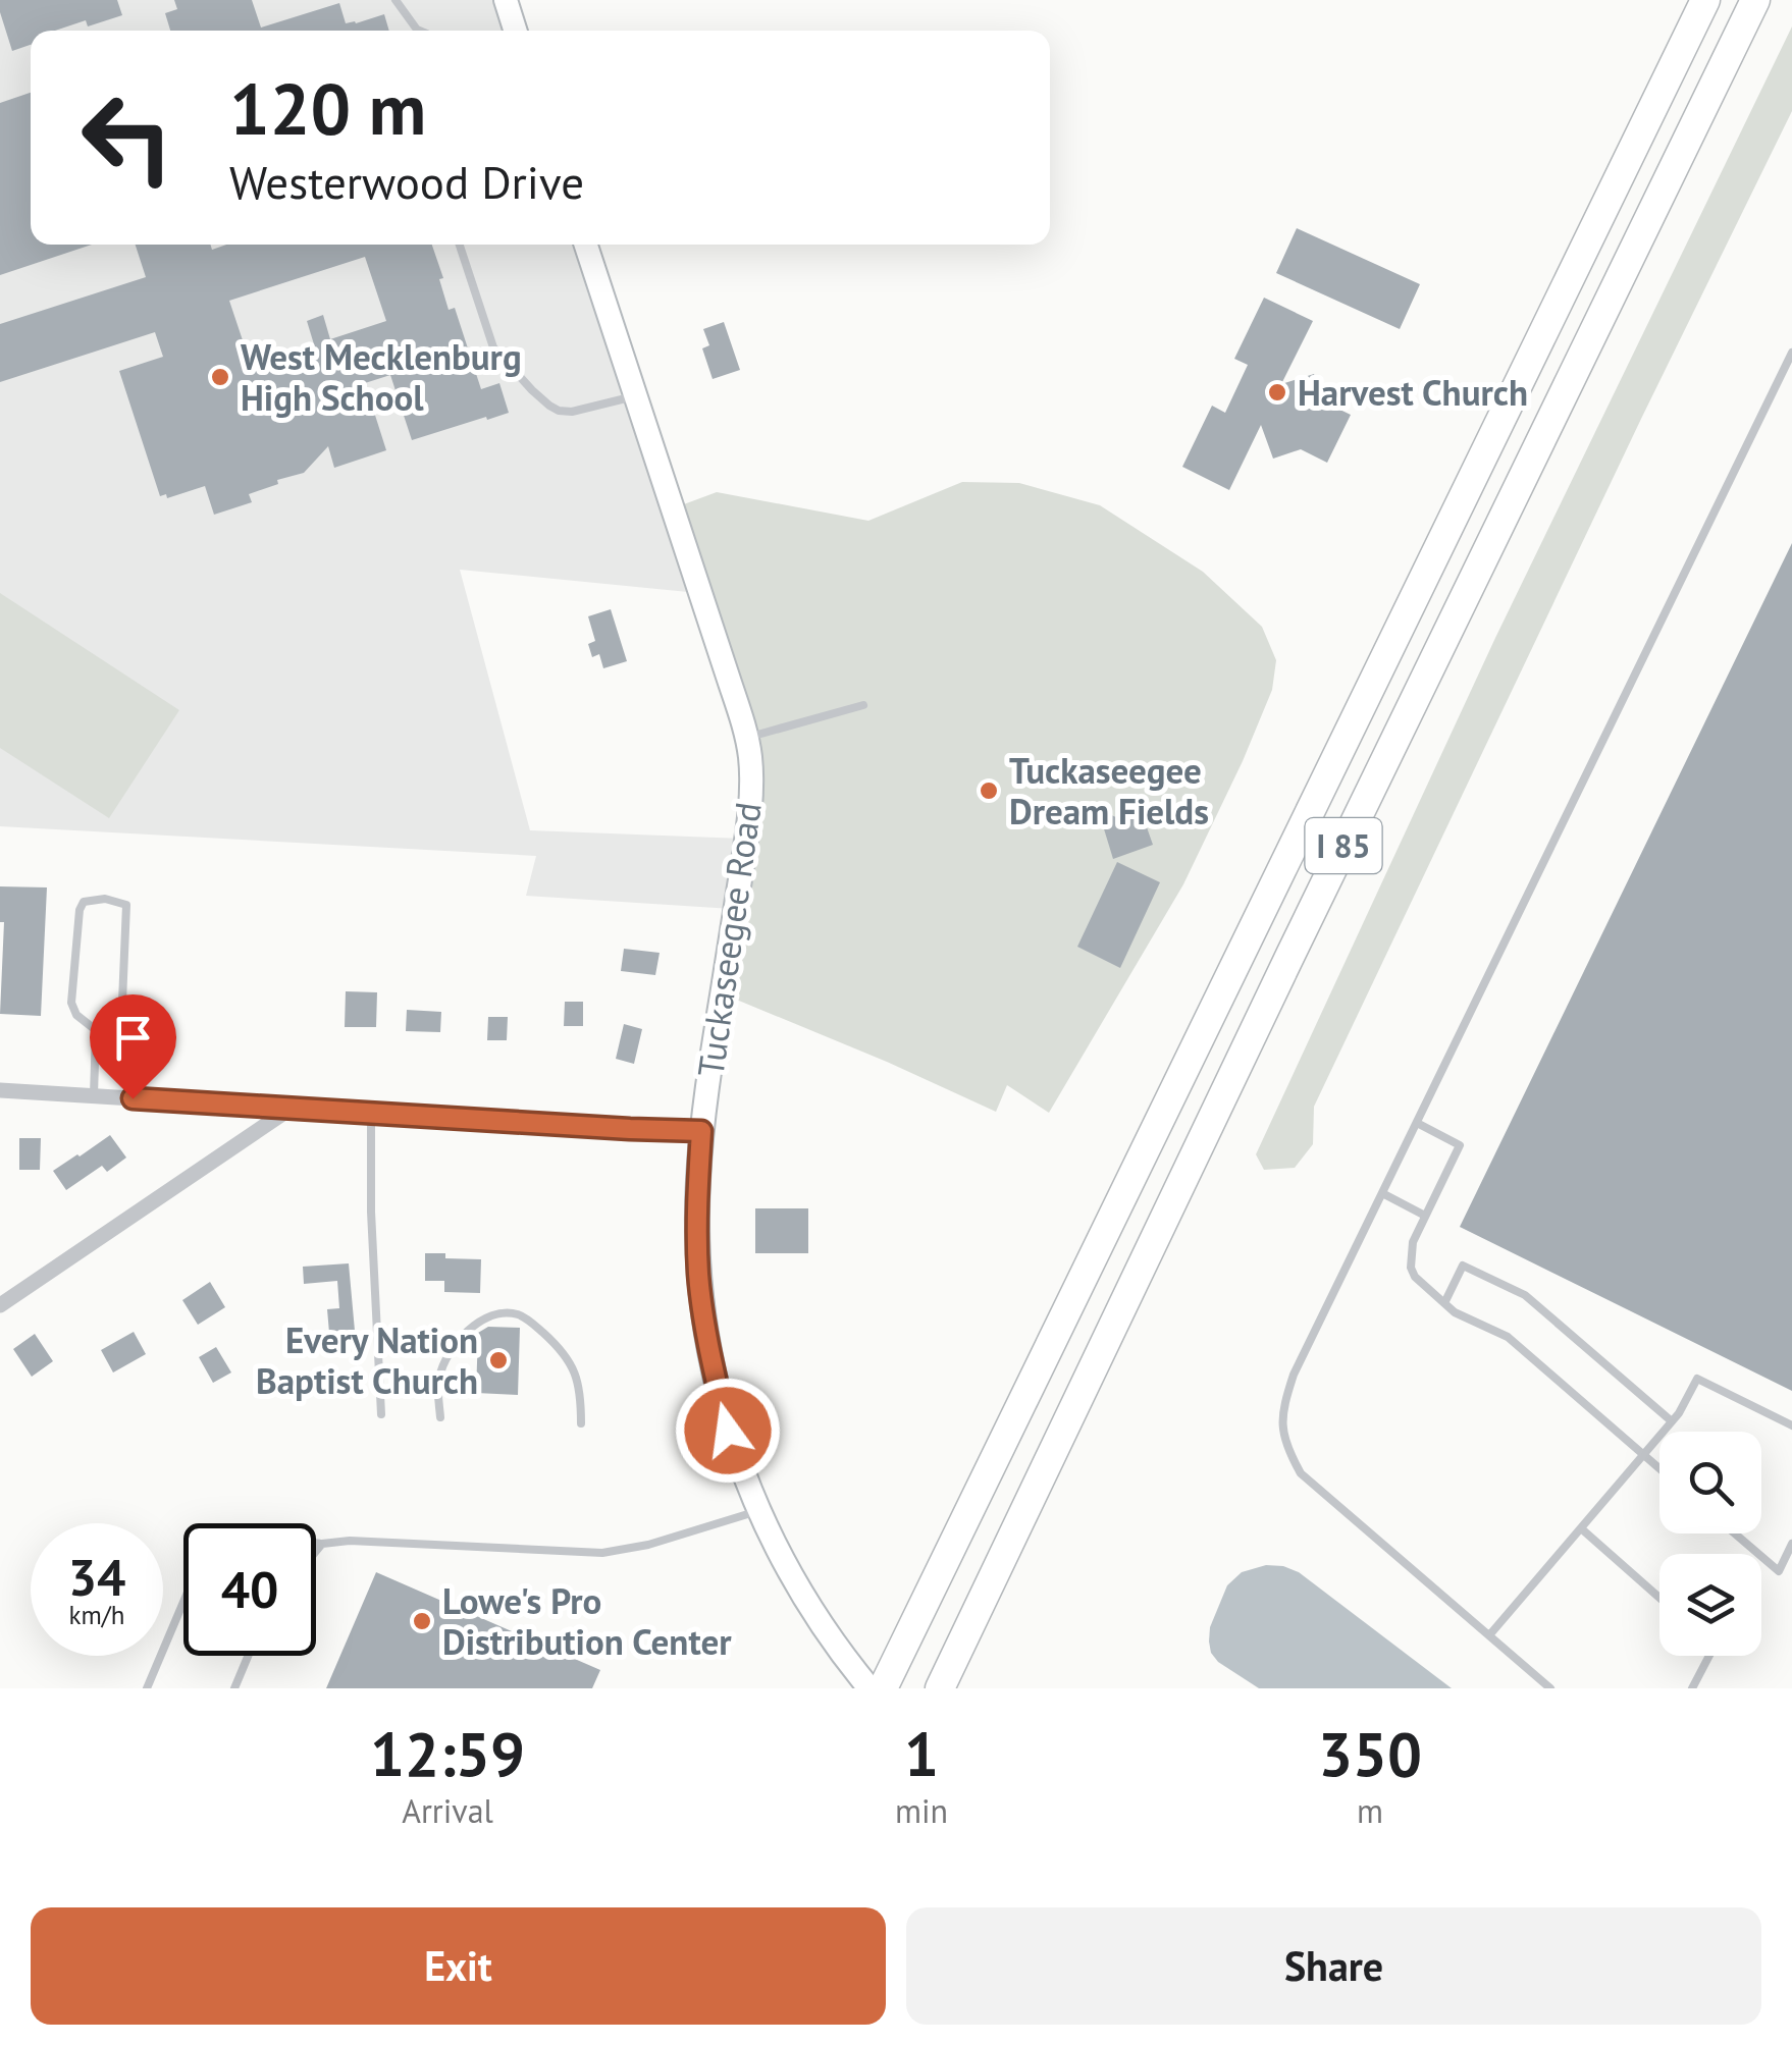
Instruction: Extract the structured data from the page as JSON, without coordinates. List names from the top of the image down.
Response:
{
  "streets": {
    "highway": ["I 85"],
    "street": ["Tuckaseegee Road"]
  },
  "places": [
    "West Mecklenburg High School",
    "Harvest Church",
    "Tuckaseegee Dream Fields",
    "Every Nation Baptist Church",
    "Lowe's Pro Distribution Center"
  ],
  "page": {
    "turn": ["120 m", "Westerwood Drive"],
    "speed": "34 km/h",
    "limit": "40",
    "eta": [
      "12:59",
      "Arrival",
      "1",
      "min",
      "350",
      "m"
    ],
    "buttons": ["Exit", "Share"]
  }
}
